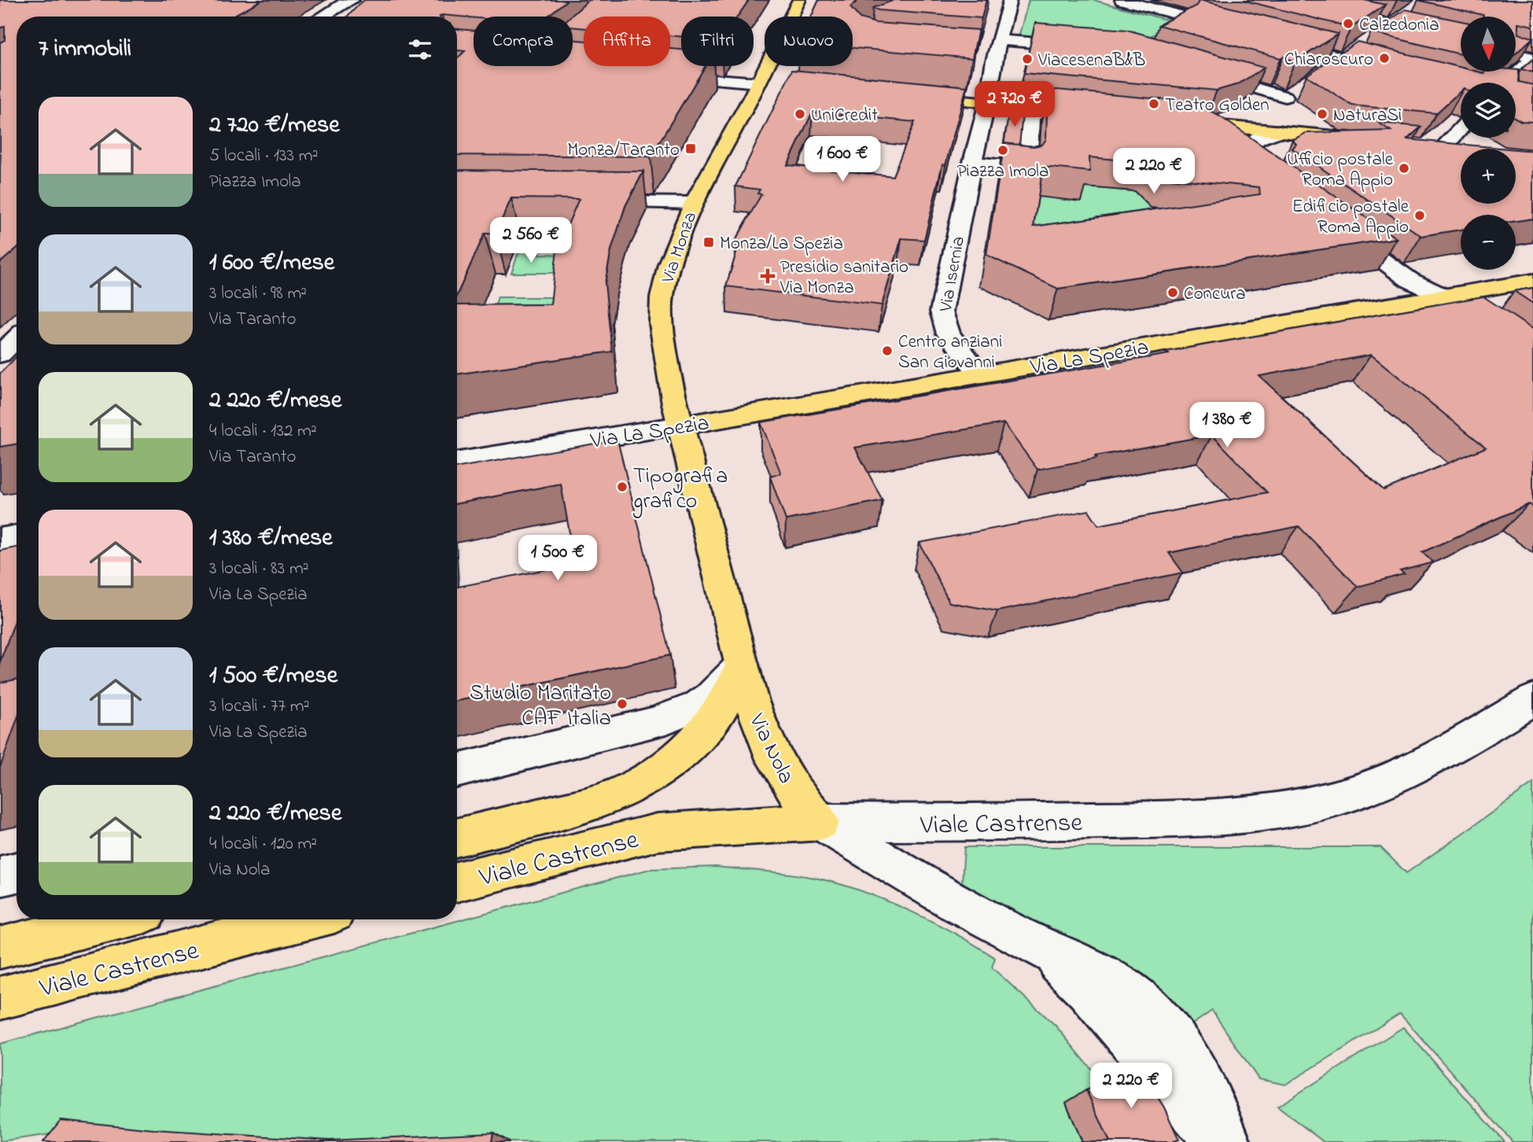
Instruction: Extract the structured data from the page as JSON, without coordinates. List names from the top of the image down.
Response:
{
  "streets": {
    "main road": [
      "Via Monza",
      "Via La Spezia",
      "Via Nola",
      "Viale Castrense"
    ],
    "street": ["Via Isernia"]
  },
  "crossings": [
    ["Via Monza", "Via La Spezia"],
    ["Via Monza", "Via Nola"],
    ["Via Isernia", "Via La Spezia"],
    ["Via La Spezia", "Via Nola"],
    ["Via Nola", "Viale Castrense"]
  ],
  "places": {
    "other": [
      "Calzedonia",
      "Chiaroscuro",
      "ViacesenaB&B",
      "Teatro Golden",
      "UniCredit",
      "NaturaSì",
      "Piazza Imola",
      "Ufficio postale Roma Appio",
      "Edificio postale Roma Appio",
      "Concura",
      "Centro anziani San Giovanni",
      "Tipografia grafico",
      "Studio Maritato CAF Italia"
    ],
    "transit": ["Monza/Taranto", "Monza/La Spezia"],
    "health": ["Presidio sanitario Via Monza"]
  },
  "north": "bottom",
  "page": {
    "map_buttons": ["+", "−"],
    "chip": [
      "Compra",
      "Affitta",
      "Filtri",
      "Nuovo"
    ],
    "heading": "7 immobili",
    "price": [
      "2 720 €",
      "1 600 €",
      "2 220 €",
      "2 560 €",
      "1 380 €",
      "1 500 €",
      "2 220 €"
    ],
    "list": [
      {
        "name": "2 720 €/mese",
        "note": "5 locali · 133 m² · Piazza Imola"
      },
      {
        "name": "1 600 €/mese",
        "note": "3 locali · 98 m² · Via Taranto"
      },
      {
        "name": "2 220 €/mese",
        "note": "4 locali · 132 m² · Via Taranto"
      },
      {
        "name": "1 380 €/mese",
        "note": "3 locali · 83 m² · Via La Spezia"
      },
      {
        "name": "1 500 €/mese",
        "note": "3 locali · 77 m² · Via La Spezia"
      },
      {
        "name": "2 220 €/mese",
        "note": "4 locali · 120 m² · Via Nola"
      }
    ]
  }
}
